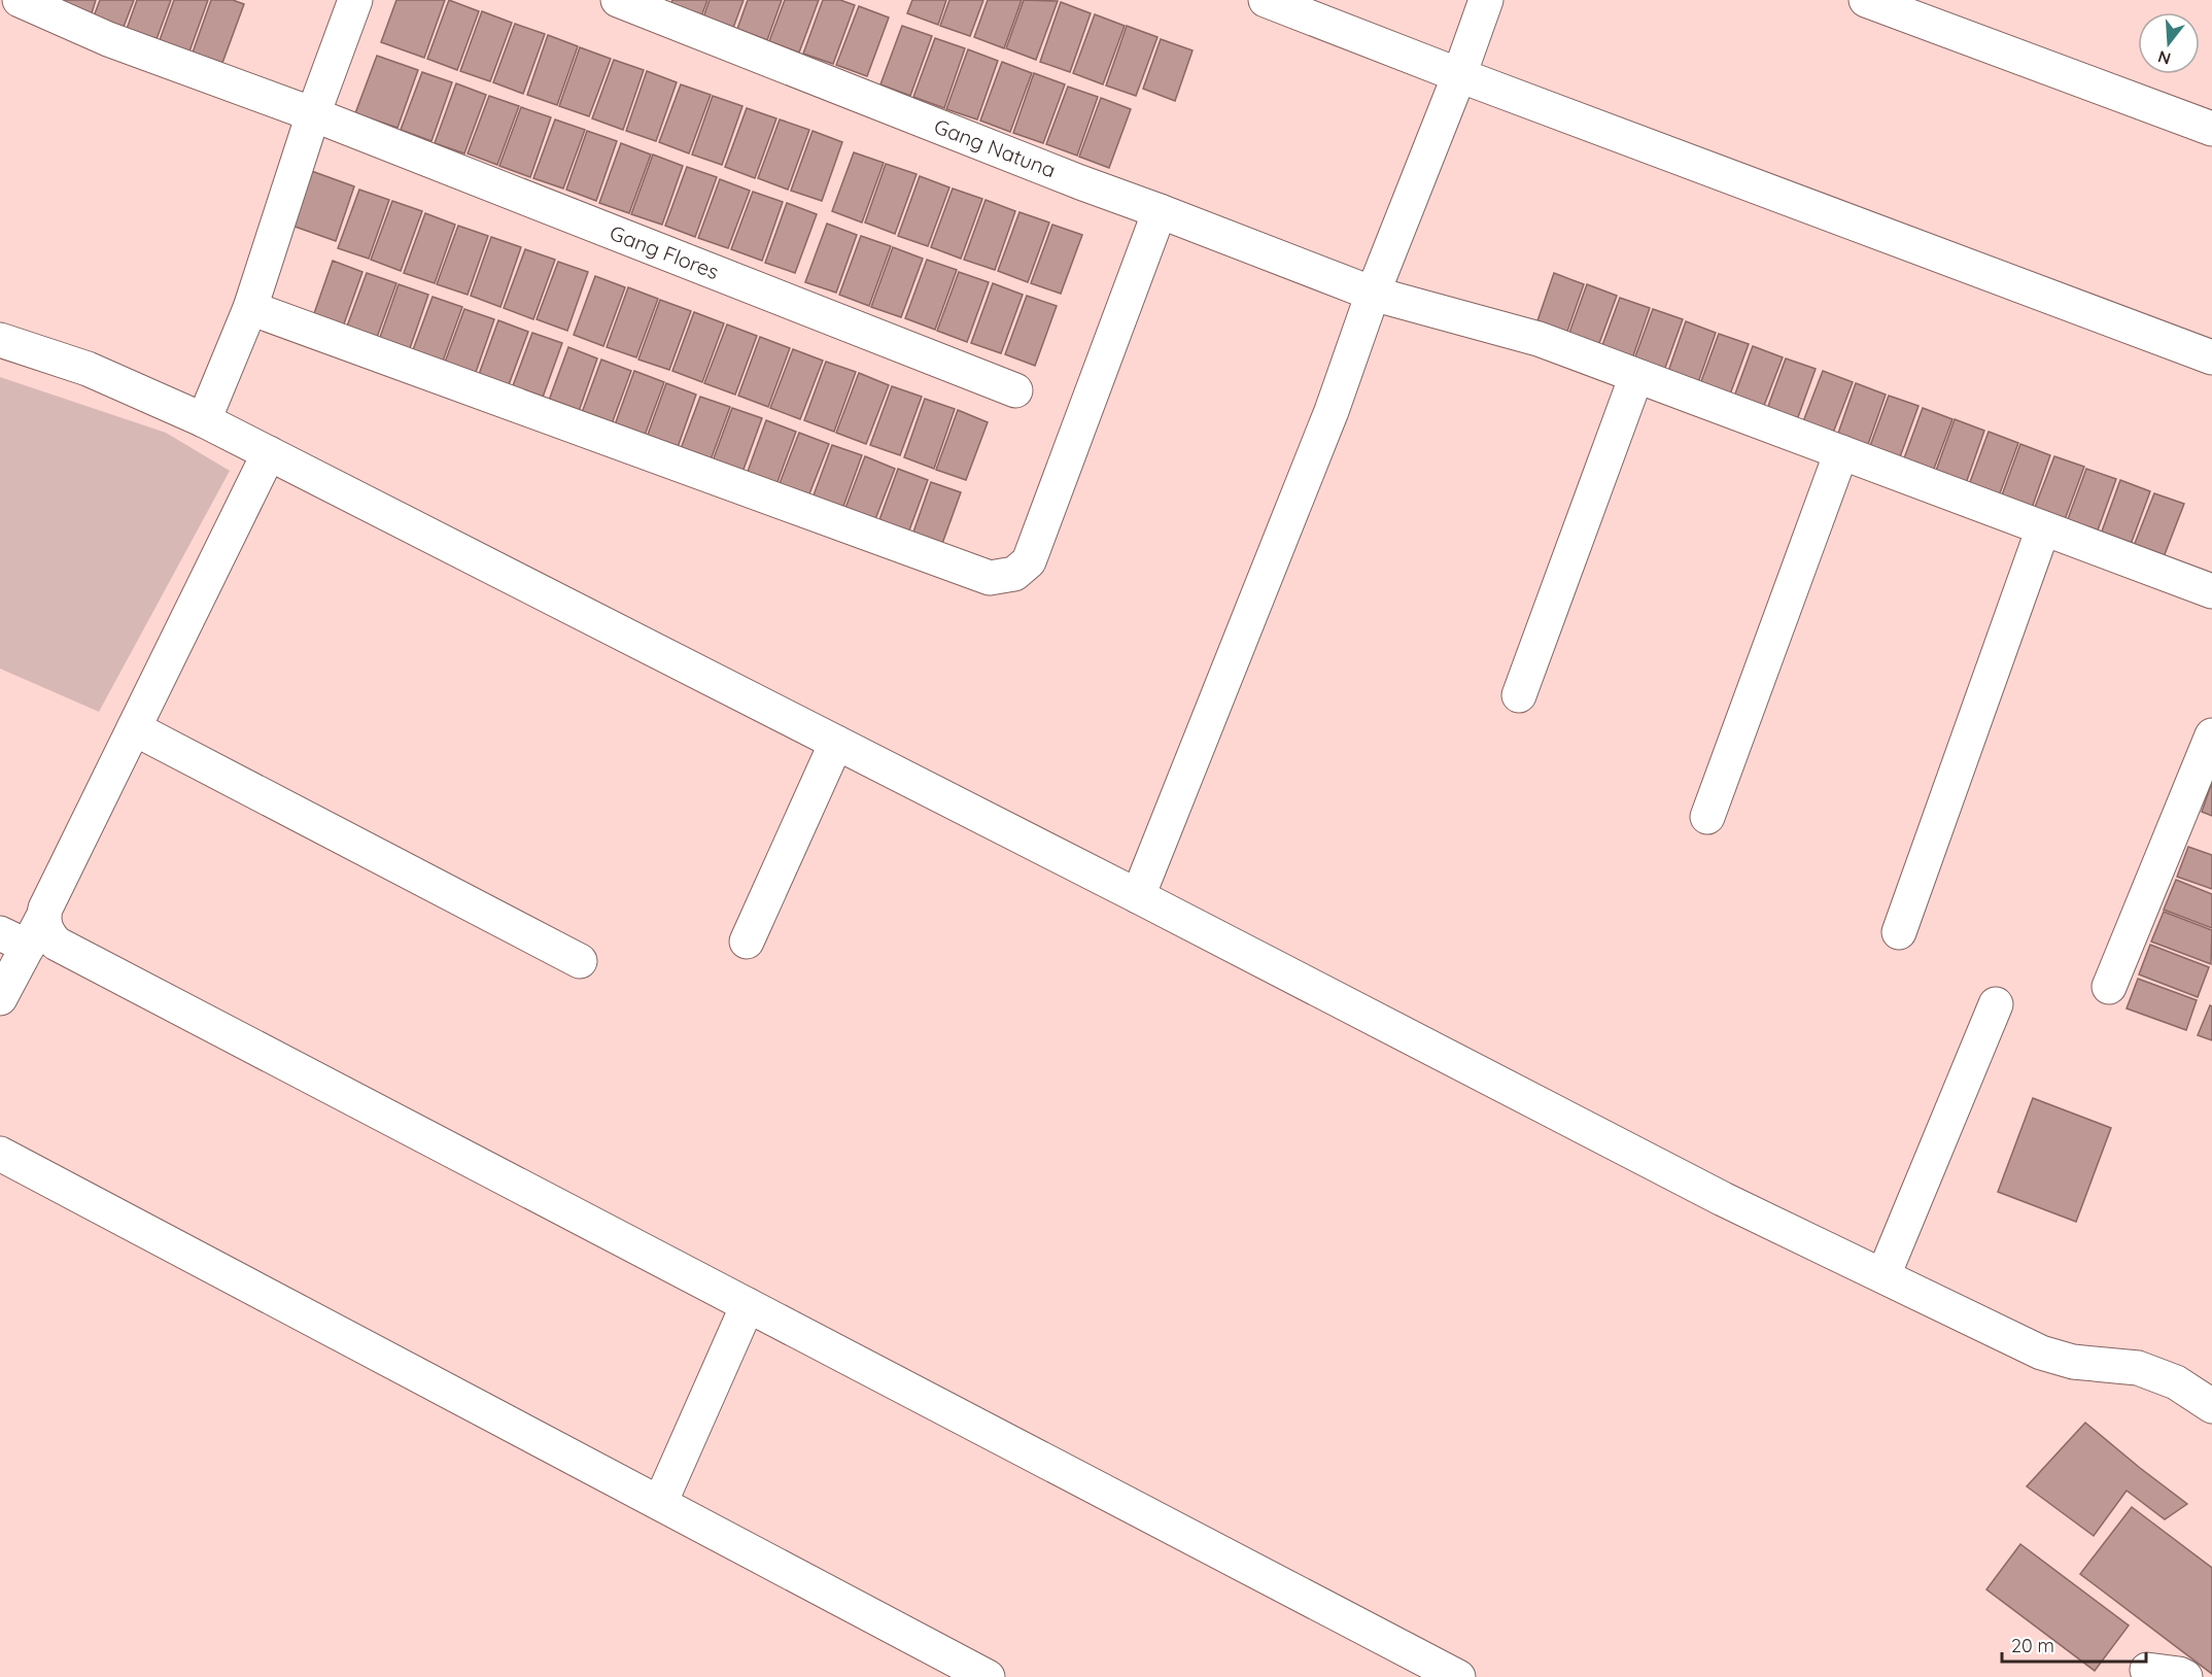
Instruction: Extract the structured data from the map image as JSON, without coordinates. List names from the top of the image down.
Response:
{
  "streets": {
    "street": ["Gang Natuna", "Gang Flores"]
  },
  "scale_bar": "20 m",
  "north": "bottom"
}
